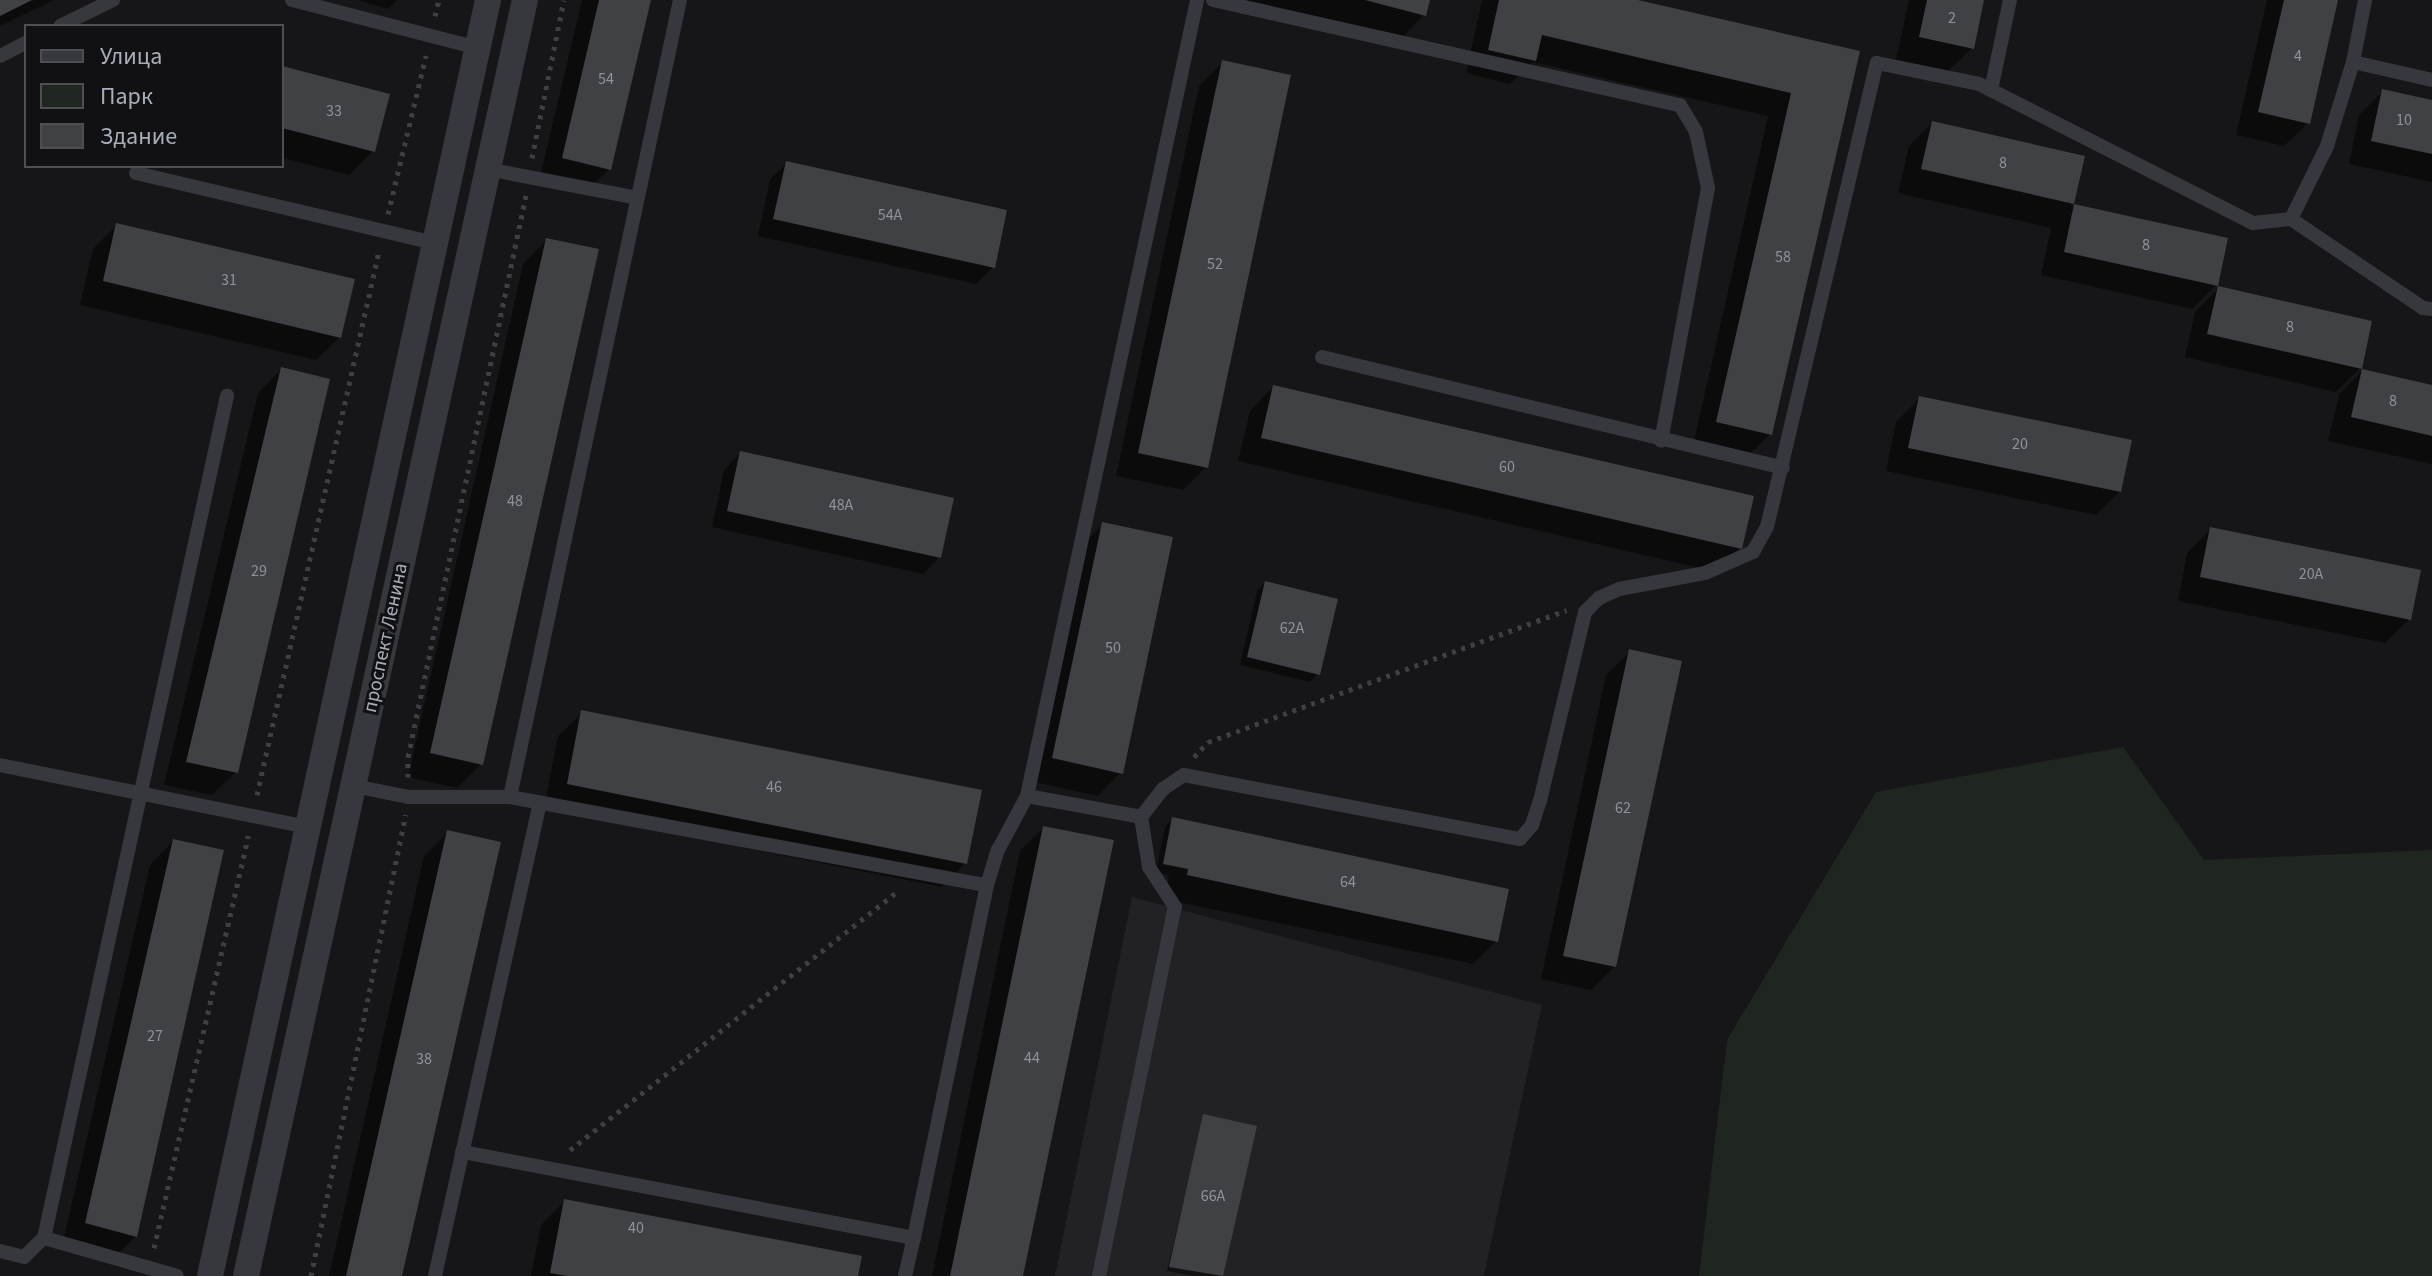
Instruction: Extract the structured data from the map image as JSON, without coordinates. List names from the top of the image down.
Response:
{
  "streets": {
    "street": ["проспект Ленина"]
  },
  "house_numbers": [
    "2",
    "4",
    "54",
    "33",
    "10",
    "8",
    "54А",
    "8",
    "58",
    "52",
    "31",
    "8",
    "8",
    "20",
    "60",
    "48",
    "48А",
    "29",
    "20А",
    "62А",
    "50",
    "46",
    "62",
    "64",
    "27",
    "44",
    "38",
    "66А",
    "40"
  ],
  "legend": ["Улица", "Парк", "Здание"]
}
